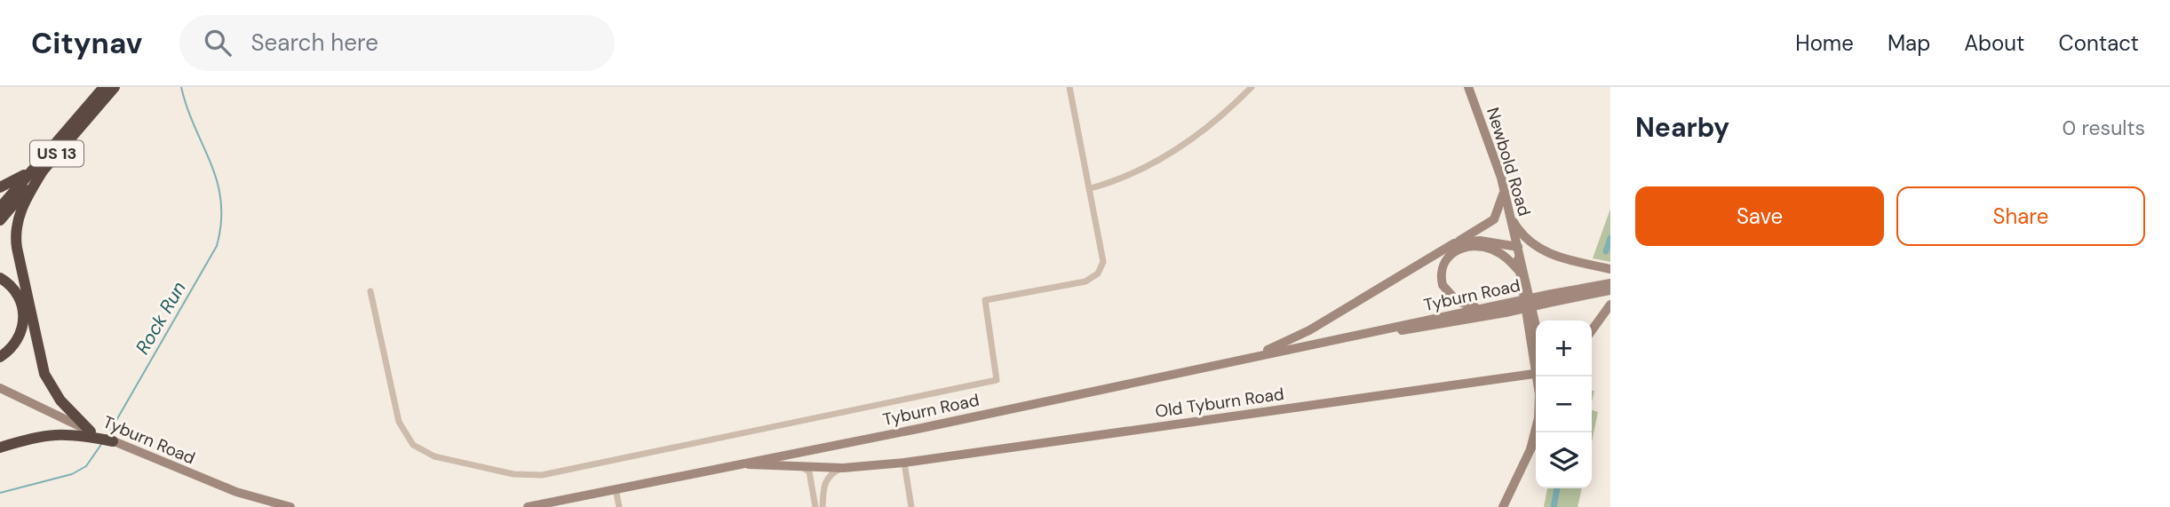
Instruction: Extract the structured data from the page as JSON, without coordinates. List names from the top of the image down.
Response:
{
  "streets": {
    "highway": ["US 13"],
    "main road": ["Newbold Road", "Tyburn Road", "Old Tyburn Road"]
  },
  "crossings": [
    ["Tyburn Road", "Old Tyburn Road"]
  ],
  "water": ["Rock Run"],
  "page": {
    "header": "Citynav",
    "search": "Search here",
    "nav": [
      "Home",
      "Map",
      "About",
      "Contact"
    ],
    "heading": ["Nearby", "0 results"],
    "buttons": ["Save", "Share"],
    "map_buttons": ["+", "−"]
  }
}
